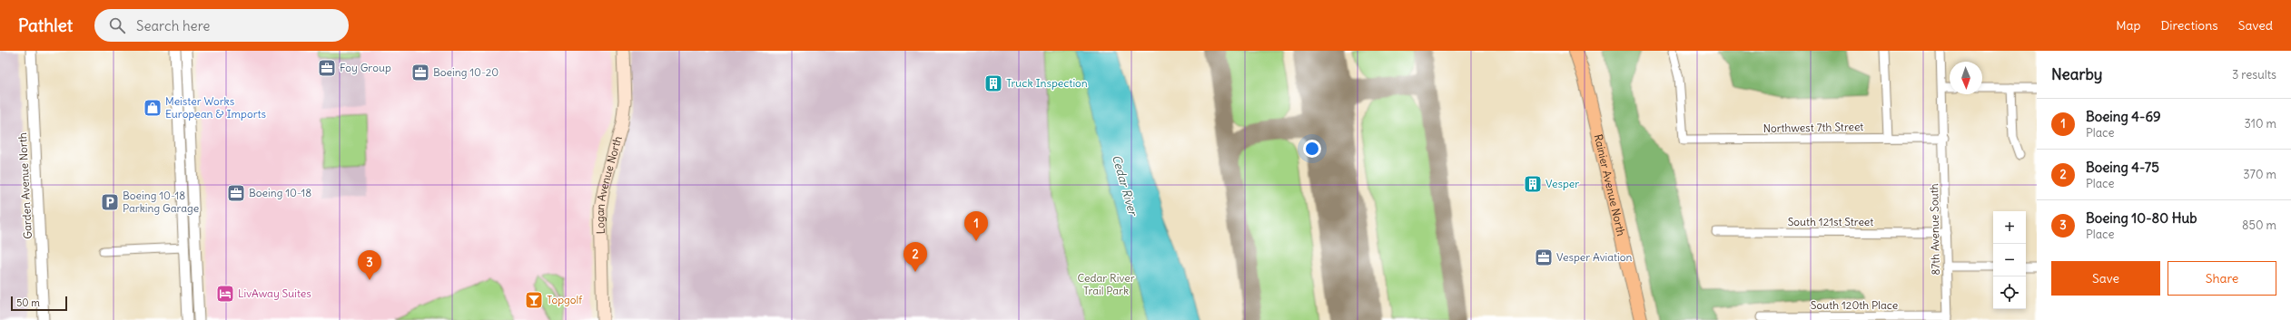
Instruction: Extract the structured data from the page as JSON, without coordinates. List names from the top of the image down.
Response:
{
  "streets": {
    "main road": ["Logan Avenue North", "Rainier Avenue North"],
    "street": [
      "Northwest 7th Street",
      "Garden Avenue North",
      "South 121st Street",
      "87th Avenue South",
      "South 120th Place"
    ]
  },
  "crossings": [
    ["Northwest 7th Street", "87th Avenue South"],
    ["South 121st Street", "87th Avenue South"],
    ["87th Avenue South", "South 120th Place"]
  ],
  "water": ["Cedar River"],
  "parks": ["Cedar River Trail Park"],
  "places": {
    "office": [
      "Foy Group",
      "Boeing 10-20",
      "Boeing 10-18",
      "Vesper Aviation"
    ],
    "building": ["Truck Inspection", "Vesper"],
    "shop": ["Meister Works European & Imports"],
    "parking": ["Boeing 10-18 Parking Garage"],
    "hotel": ["LivAway Suites"],
    "bar": ["Topgolf"]
  },
  "scale_bar": "50 m",
  "north": "bottom",
  "page": {
    "header": "Pathlet",
    "search": "Search here",
    "nav": ["Map", "Directions", "Saved"],
    "heading": ["Nearby", "3 results"],
    "list": [
      {
        "mark": "1",
        "name": "Boeing 4-69",
        "note": "Place",
        "value": "310 m"
      },
      {
        "mark": "2",
        "name": "Boeing 4-75",
        "note": "Place",
        "value": "370 m"
      },
      {
        "mark": "3",
        "name": "Boeing 10-80 Hub",
        "note": "Place",
        "value": "850 m"
      }
    ],
    "map_buttons": ["+", "−"],
    "pins": ["1", "2", "3"],
    "buttons": ["Save", "Share"],
    "scale": "50 m"
  }
}
